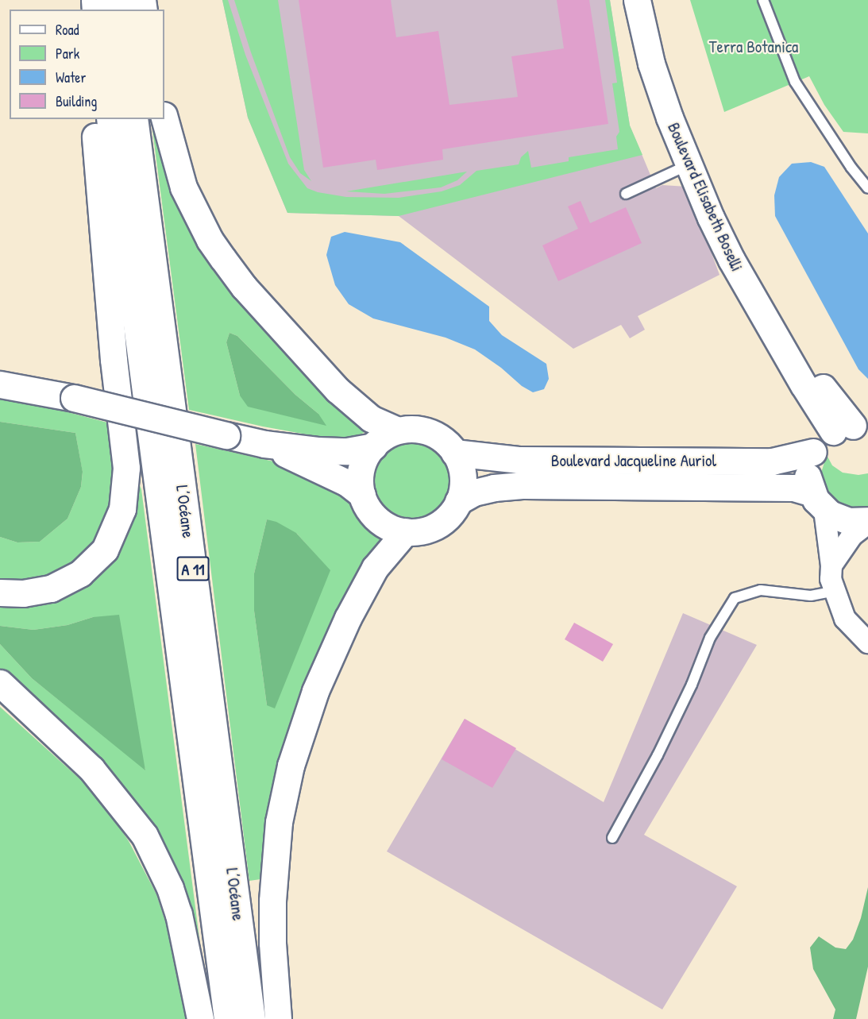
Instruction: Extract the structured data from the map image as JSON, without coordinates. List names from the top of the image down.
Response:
{
  "streets": {
    "main road": [
      "Boulevard Elisabeth Boselli",
      "Boulevard Jacqueline Auriol",
      "L’Océane",
      "A 11"
    ]
  },
  "parks": ["Terra Botanica"],
  "legend": [
    "Road",
    "Park",
    "Water",
    "Building"
  ]
}
